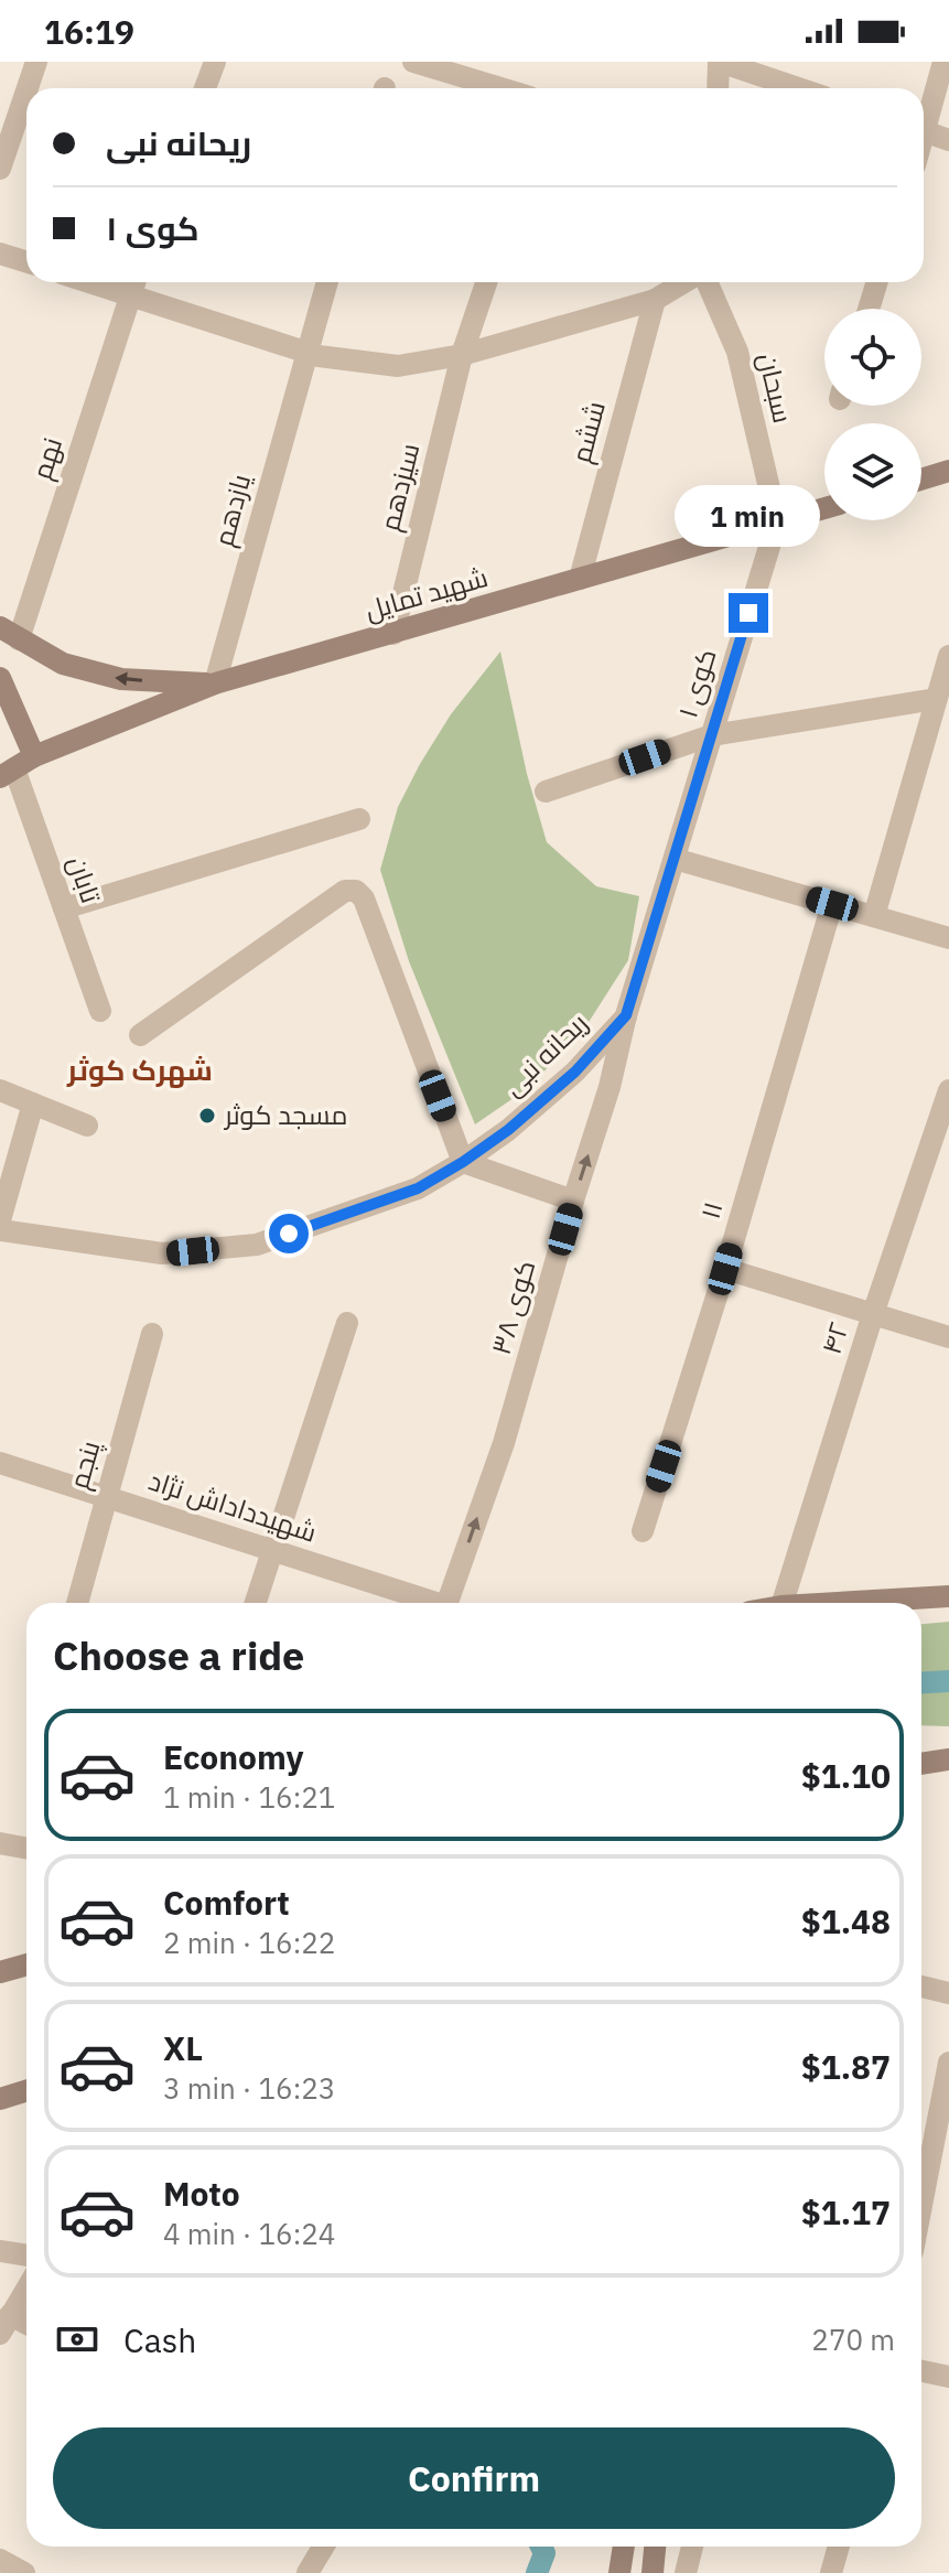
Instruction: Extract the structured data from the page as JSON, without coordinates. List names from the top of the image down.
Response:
{
  "streets": {
    "street": [
      "سبحان",
      "ششم",
      "نهم",
      "سیزدهم",
      "یازدهم",
      "شهید تمایل",
      "کوی ۱",
      "تابان",
      "ریحانه نبی",
      "۱۱",
      "کوی ۳۸",
      "۴۲",
      "پنجم",
      "شهیدداداش نژاد"
    ]
  },
  "crossings": [
    ["سبحان", "شهید تمایل"],
    ["سبحان", "کوی ۱"],
    ["ششم", "شهید تمایل"],
    ["سیزدهم", "شهید تمایل"],
    ["یازدهم", "شهید تمایل"],
    ["شهید تمایل", "کوی ۱"],
    ["شهید تمایل", "تابان"],
    ["کوی ۱", "ریحانه نبی"],
    ["کوی ۱", "کوی ۳۸"],
    ["ریحانه نبی", "کوی ۳۸"],
    ["پنجم", "شهیدداداش نژاد"]
  ],
  "districts": ["شهرک کوثر"],
  "places": ["مسجد کوثر"],
  "page": {
    "status": "16:19",
    "banner": ["ریحانه نبی", "کوی ۱"],
    "bubble": "1 min",
    "heading": "Choose a ride",
    "list": [
      {
        "name": "Economy",
        "note": "1 min · 16:21",
        "value": "$1.10"
      },
      {
        "name": "Comfort",
        "note": "2 min · 16:22",
        "value": "$1.48"
      },
      {
        "name": "XL",
        "note": "3 min · 16:23",
        "value": "$1.87"
      },
      {
        "name": "Moto",
        "note": "4 min · 16:24",
        "value": "$1.17"
      }
    ],
    "pay": ["Cash", "270 m"],
    "buttons": "Confirm"
  }
}
